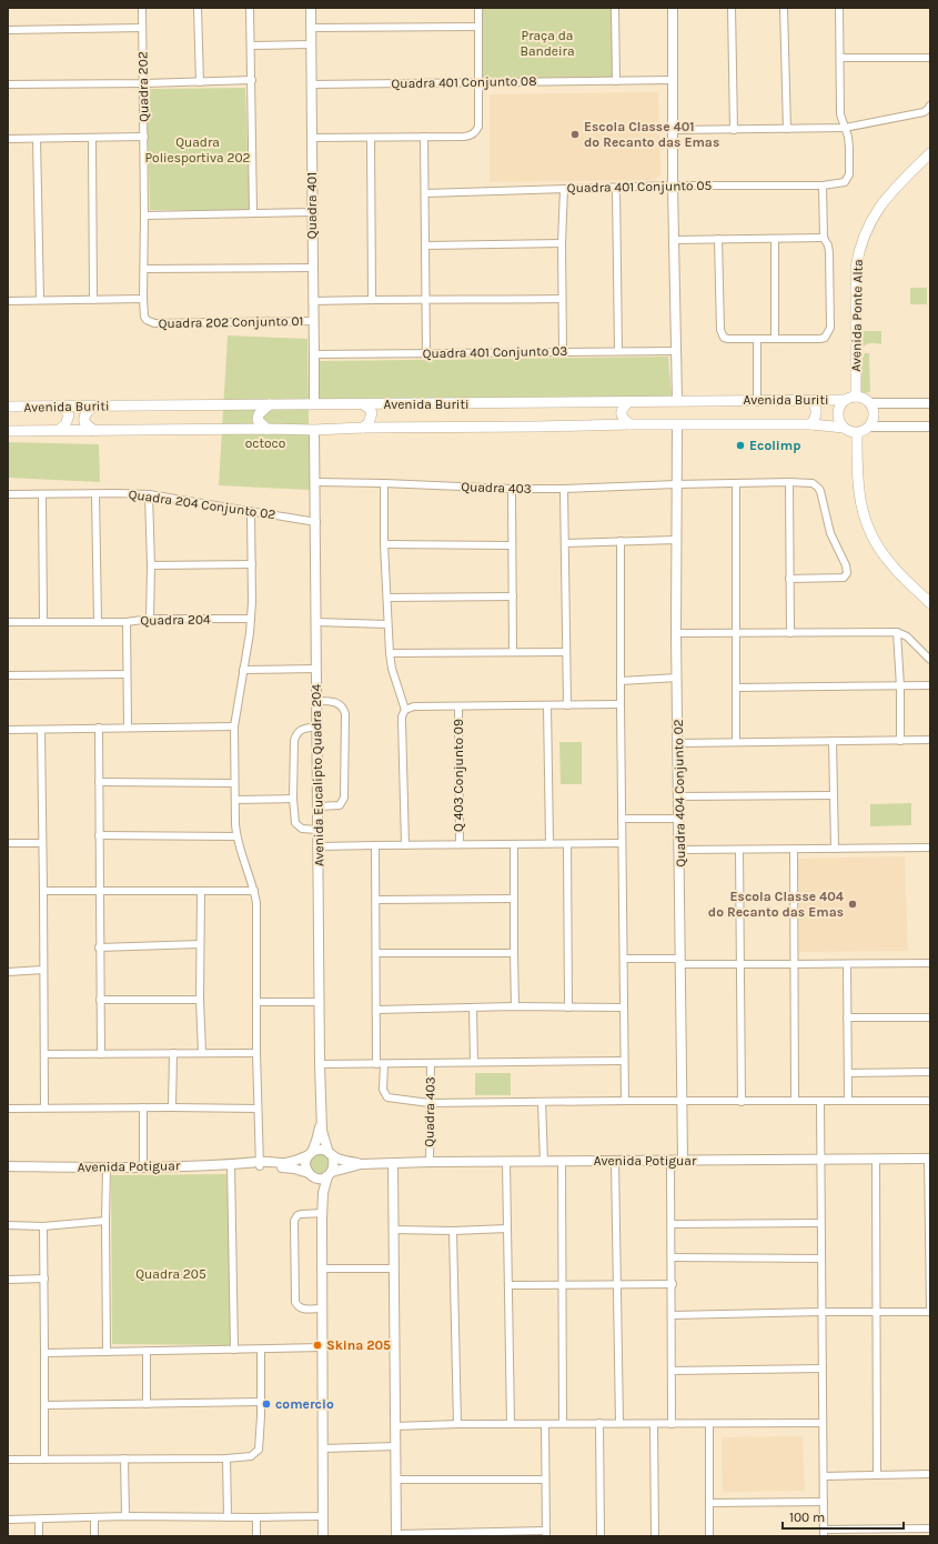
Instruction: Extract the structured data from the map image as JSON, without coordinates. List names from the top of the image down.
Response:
{
  "streets": {
    "main road": ["Avenida Ponte Alta", "Avenida Buriti"],
    "street": [
      "Quadra 401 Conjunto 08",
      "Quadra 202",
      "Quadra 401 Conjunto 05",
      "Quadra 401",
      "Quadra 202 Conjunto 01",
      "Quadra 401 Conjunto 03",
      "Quadra 403",
      "Quadra 204 Conjunto 02",
      "Quadra 204",
      "Avenida Eucalipto Quadra 204",
      "Q 403 Conjunto 09",
      "Quadra 404 Conjunto 02",
      "Avenida Potiguar"
    ]
  },
  "crossings": [
    ["Quadra 401 Conjunto 08", "Quadra 401"],
    ["Quadra 202", "Quadra 202 Conjunto 01"],
    ["Quadra 401", "Quadra 202 Conjunto 01"],
    ["Quadra 401", "Quadra 401 Conjunto 03"],
    ["Quadra 401", "Avenida Buriti"],
    ["Avenida Ponte Alta", "Avenida Buriti"],
    ["Avenida Buriti", "Avenida Eucalipto Quadra 204"],
    ["Avenida Buriti", "Quadra 404 Conjunto 02"],
    ["Quadra 403", "Avenida Eucalipto Quadra 204"],
    ["Quadra 403", "Quadra 404 Conjunto 02"],
    ["Quadra 403", "Avenida Potiguar"],
    ["Quadra 204 Conjunto 02", "Avenida Eucalipto Quadra 204"],
    ["Quadra 404 Conjunto 02", "Avenida Potiguar"]
  ],
  "parks": [
    "Praça da Bandeira",
    "Quadra Poliesportiva 202",
    "octoco",
    "Quadra 205"
  ],
  "places": [
    "Escola Classe 401 do Recanto das Emas",
    "Ecolimp",
    "Escola Classe 404 do Recanto das Emas",
    "Skina 205",
    "comercio"
  ],
  "scale_bar": "100 m"
}
